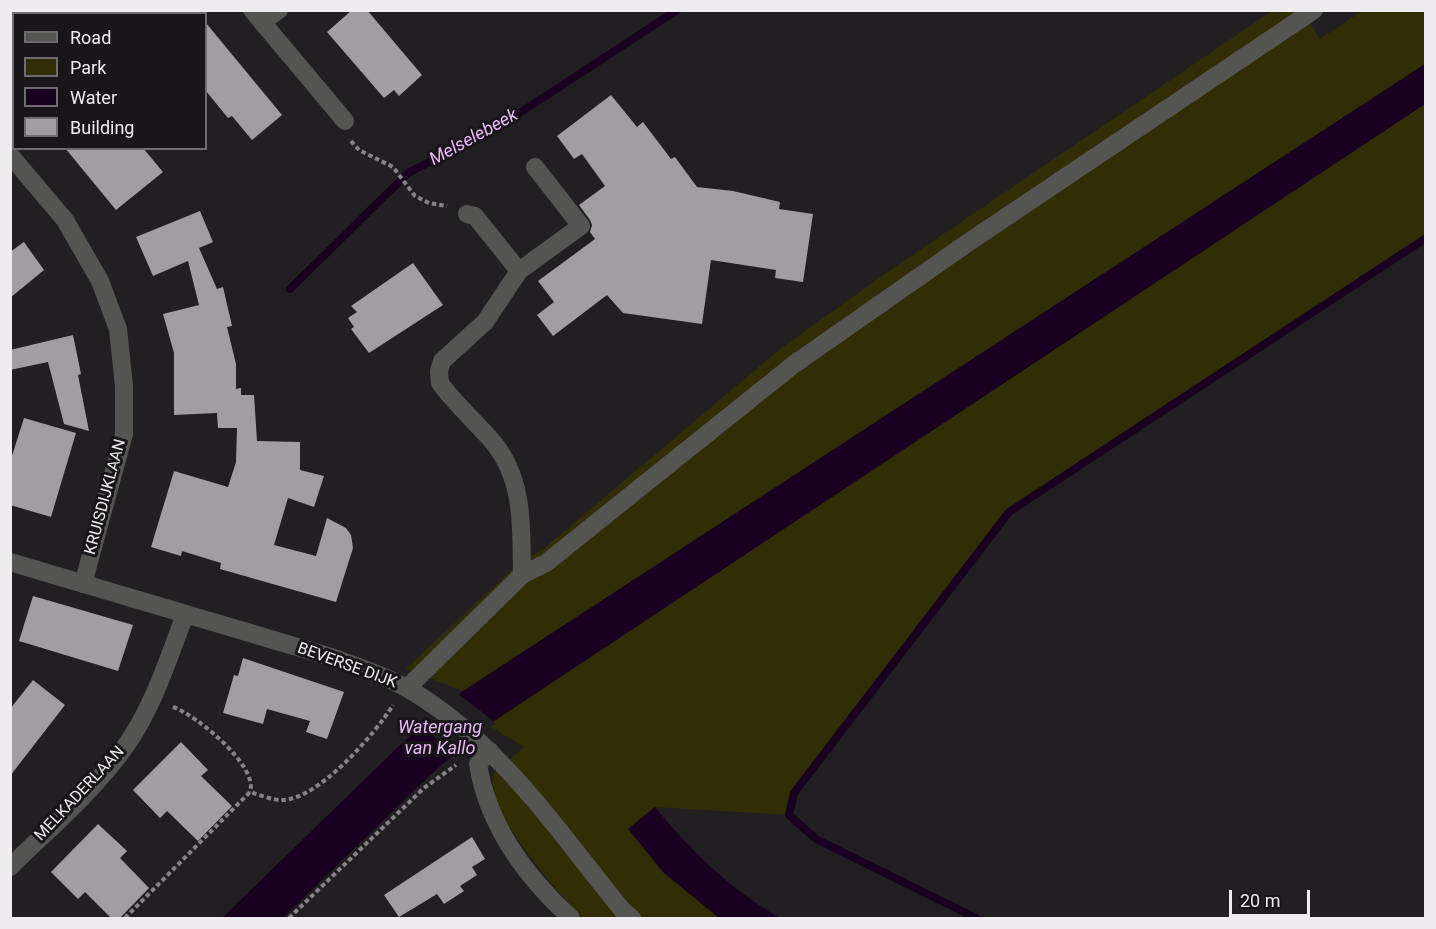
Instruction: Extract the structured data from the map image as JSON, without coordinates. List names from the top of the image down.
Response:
{
  "streets": {
    "street": ["KRUISDIJKLAAN", "BEVERSE DIJK", "MELKADERLAAN"]
  },
  "crossings": [
    ["KRUISDIJKLAAN", "BEVERSE DIJK"],
    ["BEVERSE DIJK", "MELKADERLAAN"]
  ],
  "water": ["Melselebeek", "Watergang van Kallo"],
  "legend": [
    "Road",
    "Park",
    "Water",
    "Building"
  ],
  "scale_bar": "20 m"
}
